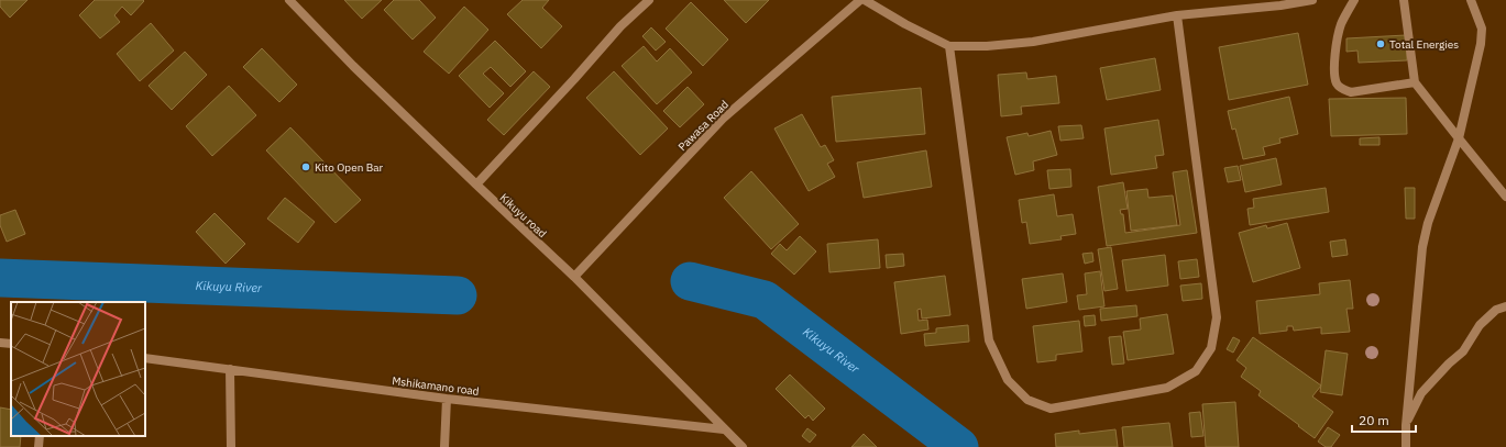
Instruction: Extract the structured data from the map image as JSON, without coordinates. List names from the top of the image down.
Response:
{
  "streets": {
    "street": ["Pawasa Road", "Kikuyu road", "Mshikamano road"]
  },
  "crossings": [
    ["Pawasa Road", "Kikuyu road"],
    ["Kikuyu road", "Mshikamano road"]
  ],
  "water": ["Kikuyu River"],
  "places": ["Total Energies", "Kito Open Bar"],
  "scale_bar": "20 m"
}
